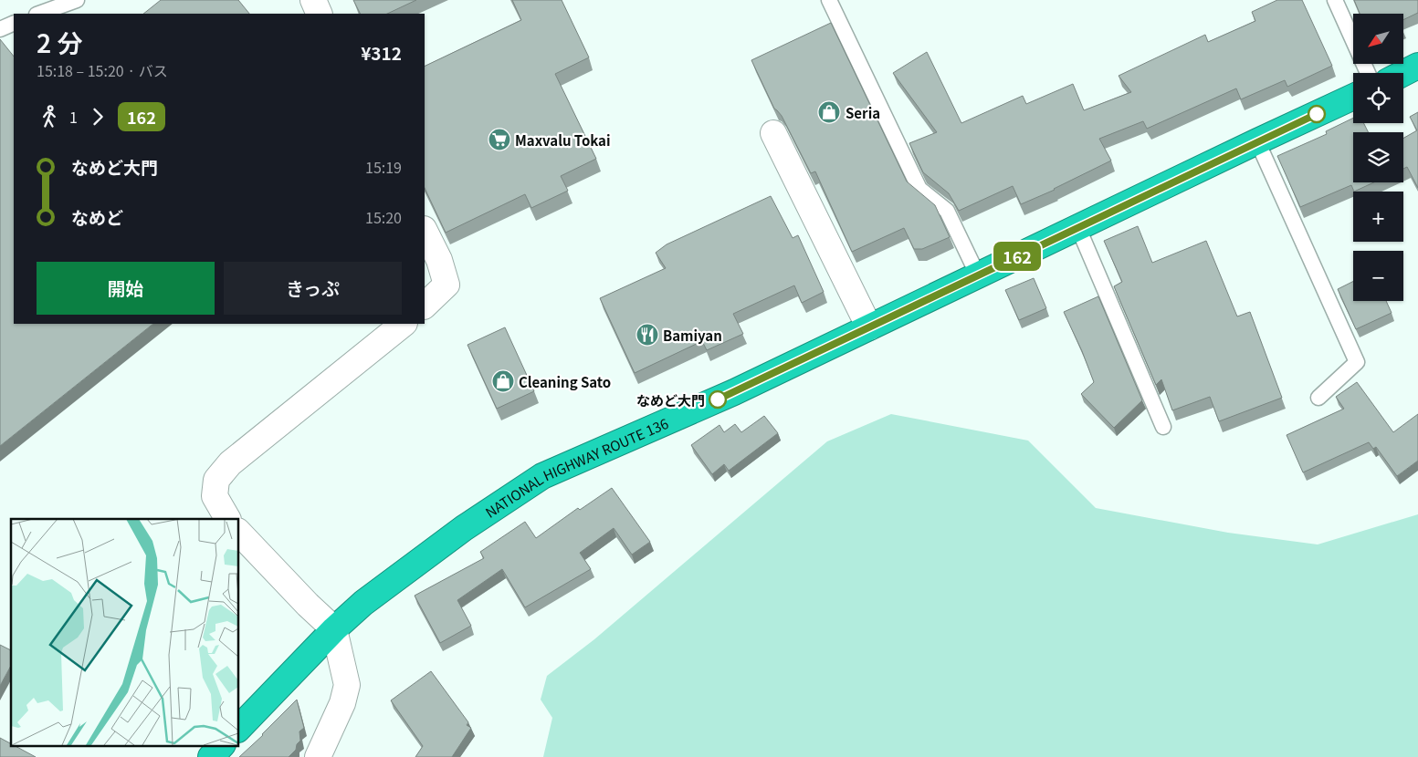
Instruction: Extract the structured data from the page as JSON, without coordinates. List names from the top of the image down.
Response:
{
  "streets": {
    "highway": ["NATIONAL HIGHWAY ROUTE 136"]
  },
  "places": {
    "shop": ["Seria", "Cleaning Sato"],
    "supermarket": ["Maxvalu Tokai"],
    "restaurant": ["Bamiyan"],
    "other": ["なめど大門"]
  },
  "lines": ["bus line 162"],
  "north": "bottom left",
  "page": {
    "on_map": "162",
    "map_buttons": ["+", "−"],
    "heading": ["2 分", "15:18 – 15:20 · バス", "¥312"],
    "legs": ["1", "162"],
    "list": [
      {
        "name": "なめど大門",
        "value": "15:19"
      },
      {
        "name": "なめど",
        "value": "15:20"
      }
    ],
    "buttons": ["開始", "きっぷ"]
  }
}
